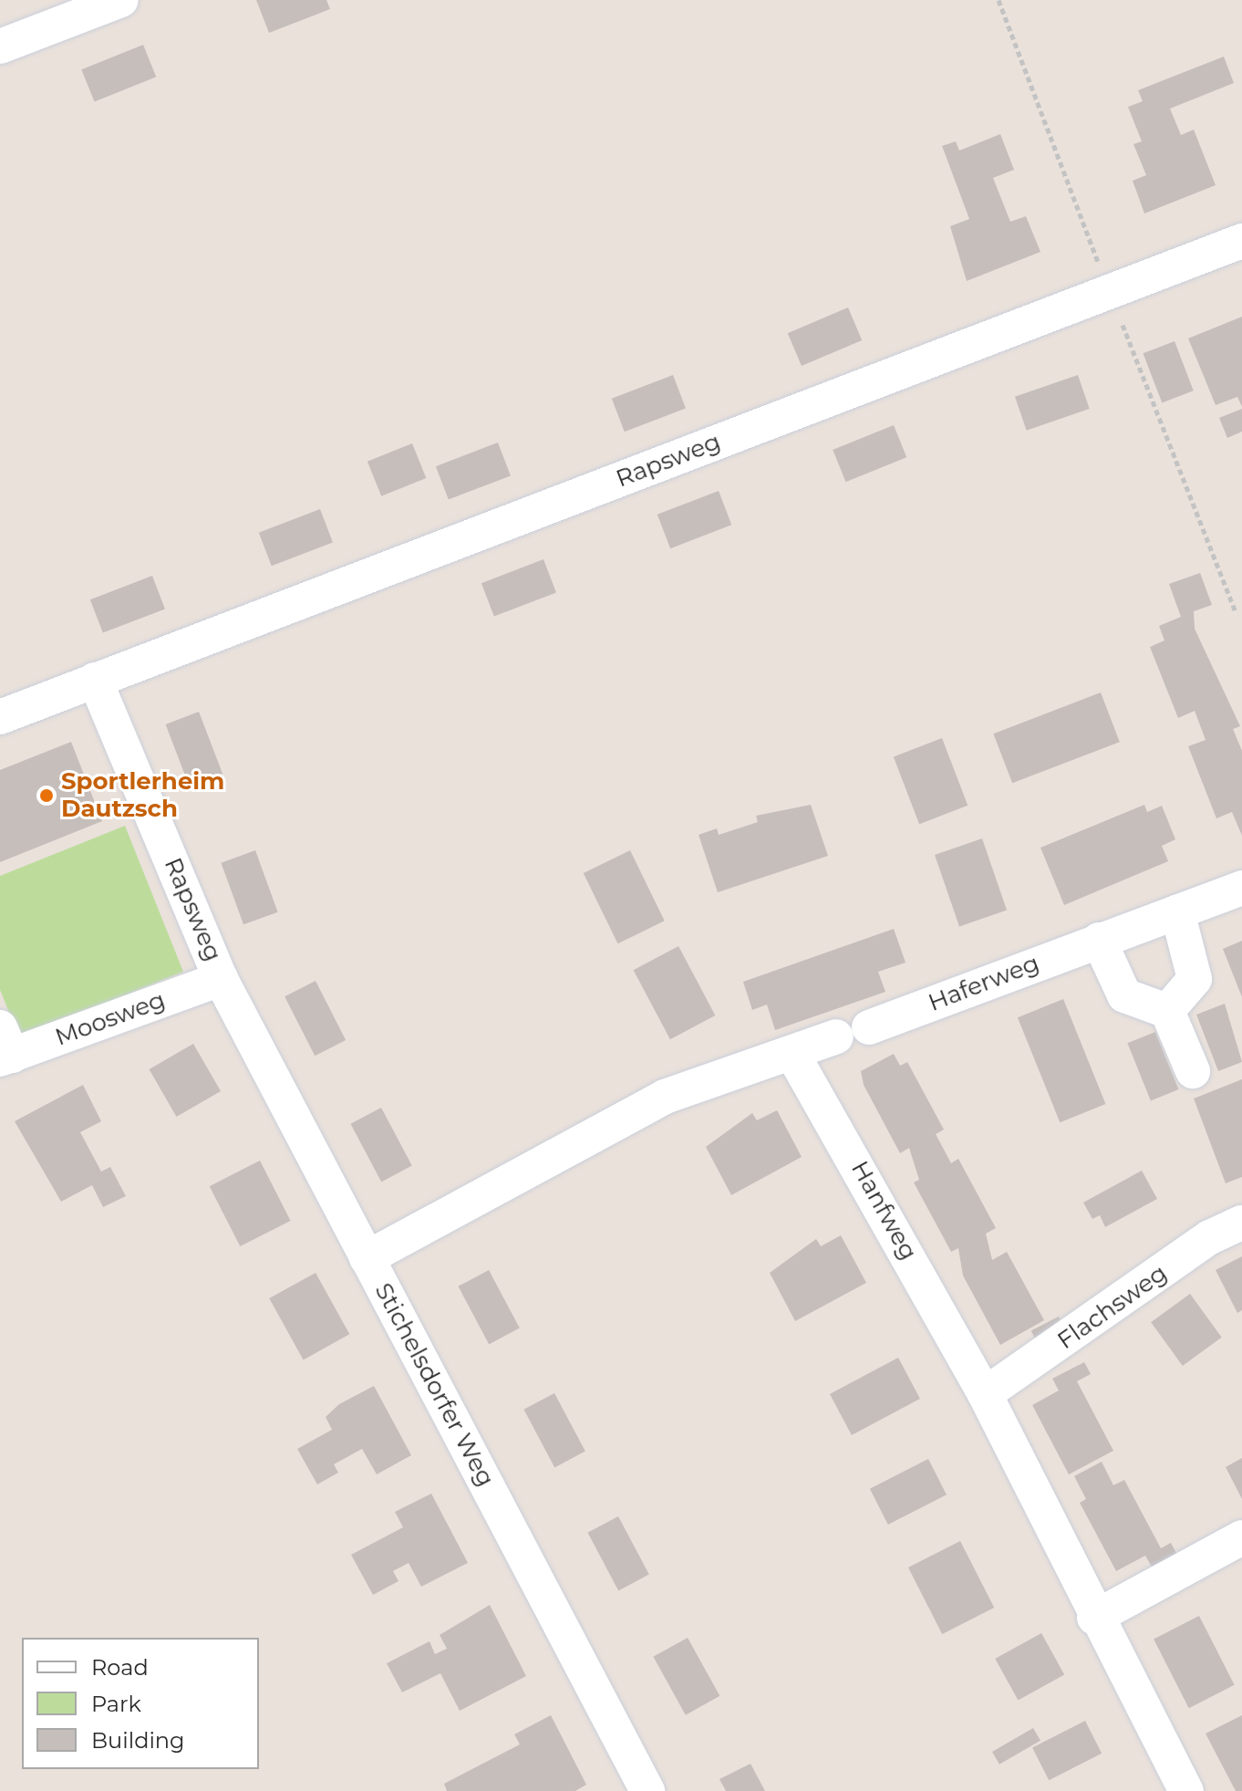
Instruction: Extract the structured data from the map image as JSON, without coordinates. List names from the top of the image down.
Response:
{
  "streets": {
    "street": [
      "Rapsweg",
      "Haferweg",
      "Moosweg",
      "Hanfweg",
      "Flachsweg",
      "Stichelsdorfer Weg"
    ]
  },
  "crossings": [
    ["Rapsweg", "Moosweg"],
    ["Rapsweg", "Stichelsdorfer Weg"],
    ["Moosweg", "Stichelsdorfer Weg"],
    ["Hanfweg", "Flachsweg"]
  ],
  "places": ["Sportlerheim Dautzsch"],
  "legend": ["Road", "Park", "Building"]
}
